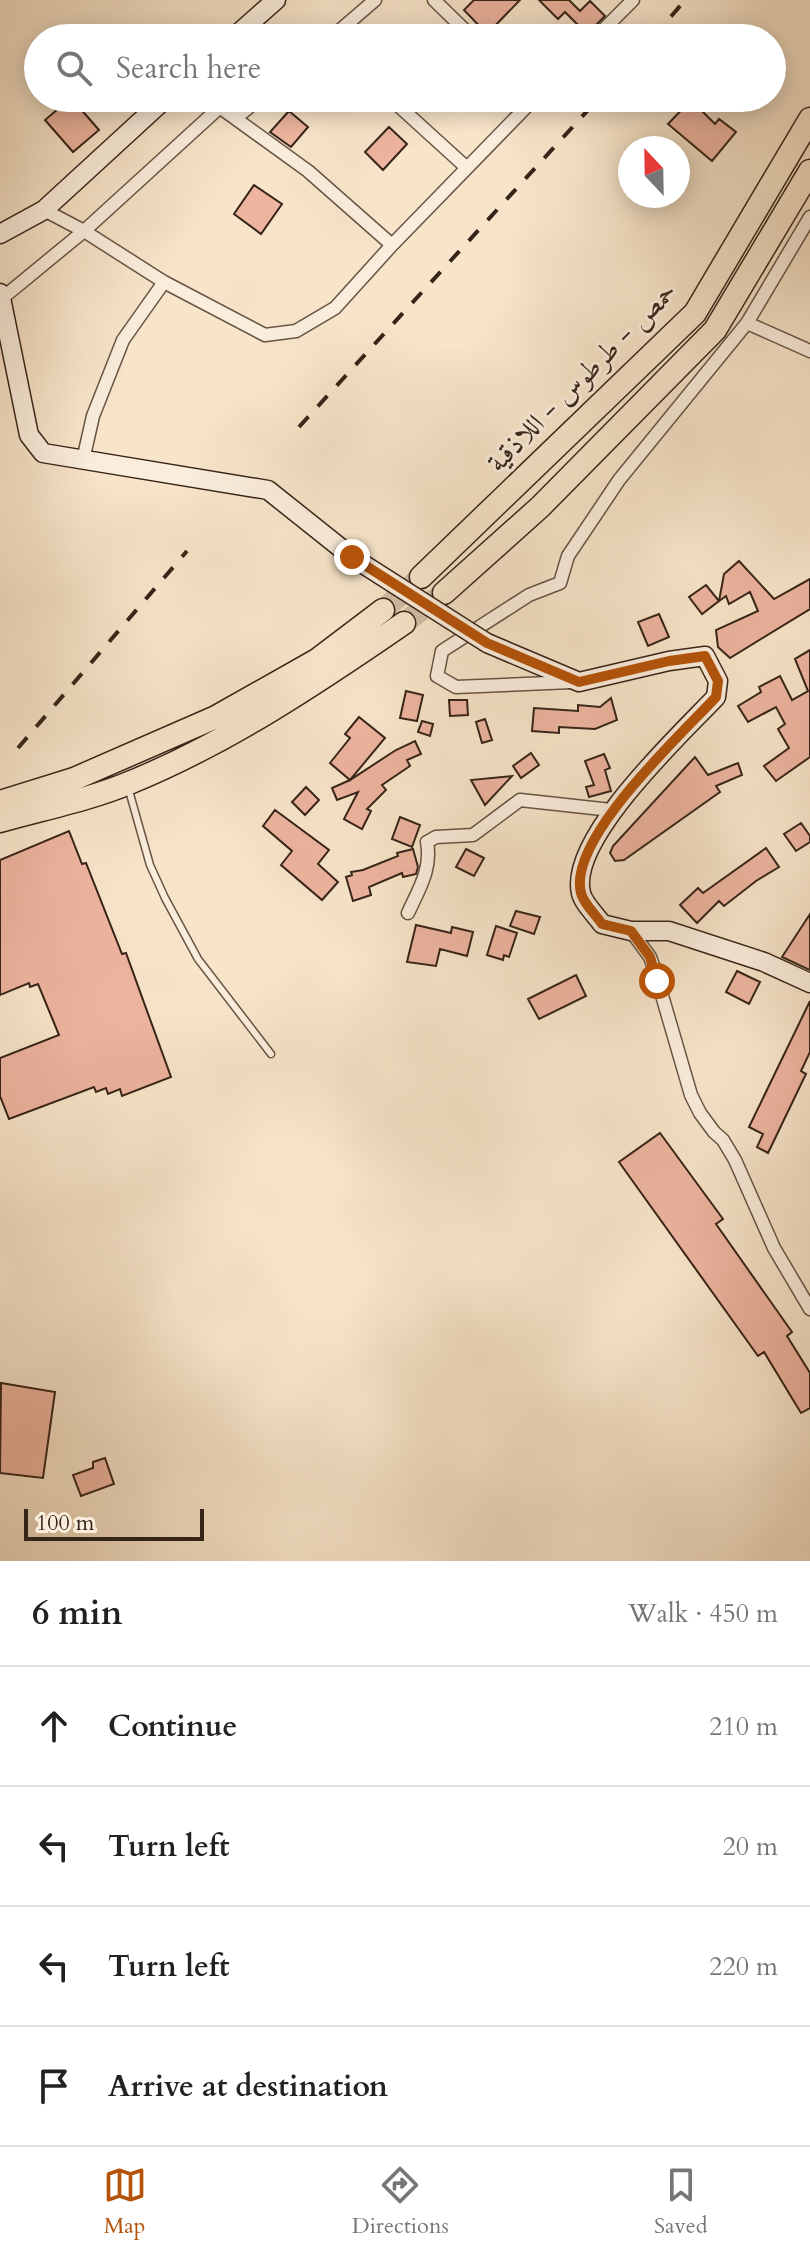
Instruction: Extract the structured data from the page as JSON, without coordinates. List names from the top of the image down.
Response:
{
  "streets": {
    "highway": ["حمص - طرطوس - اللاذقية"]
  },
  "scale_bar": "100 m",
  "north": "top",
  "page": {
    "search": "Search here",
    "scale": "100 m",
    "heading": ["6 min", "Walk · 450 m"],
    "list": [
      ["Continue", "210 m"],
      ["Turn left", "20 m"],
      ["Turn left", "220 m"],
      "Arrive at destination"
    ],
    "nav": ["Map", "Directions", "Saved"]
  }
}
